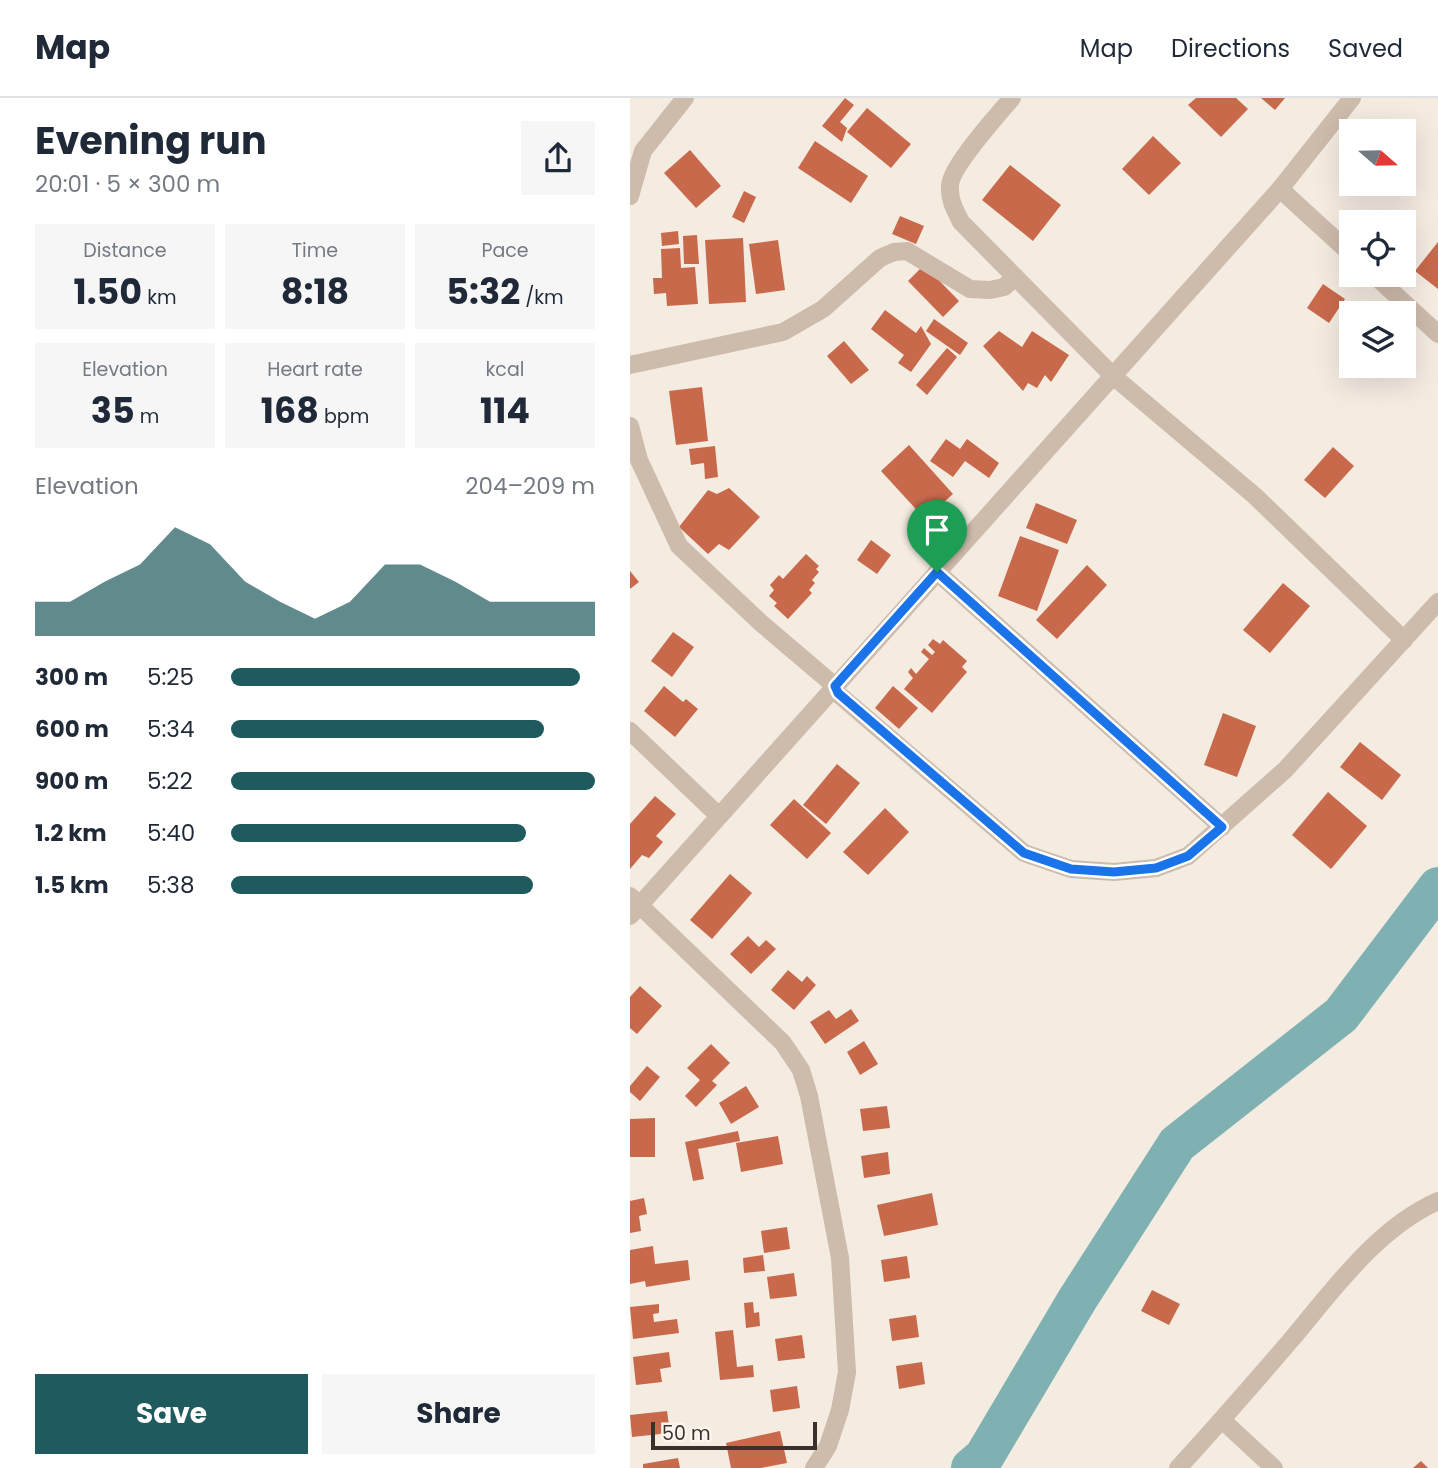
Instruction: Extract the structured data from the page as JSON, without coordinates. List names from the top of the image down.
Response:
{
  "scale_bar": "50 m",
  "north": "right",
  "page": {
    "header": "Map",
    "nav": ["Map", "Directions", "Saved"],
    "heading": ["Evening run", "20:01 · 5 × 300 m"],
    "stats": [
      ["Distance", "1.50 km"],
      ["Time", "8:18"],
      ["Pace", "5:32 /km"],
      ["Elevation", "35 m"],
      ["Heart rate", "168 bpm"],
      ["kcal", "114"]
    ],
    "chart": ["Elevation", "204–209 m"],
    "list": [
      {
        "name": "300 m",
        "note": "5:25"
      },
      {
        "name": "600 m",
        "note": "5:34"
      },
      {
        "name": "900 m",
        "note": "5:22"
      },
      {
        "name": "1.2 km",
        "note": "5:40"
      },
      {
        "name": "1.5 km",
        "note": "5:38"
      }
    ],
    "buttons": ["Save", "Share"],
    "scale": "50 m"
  }
}
